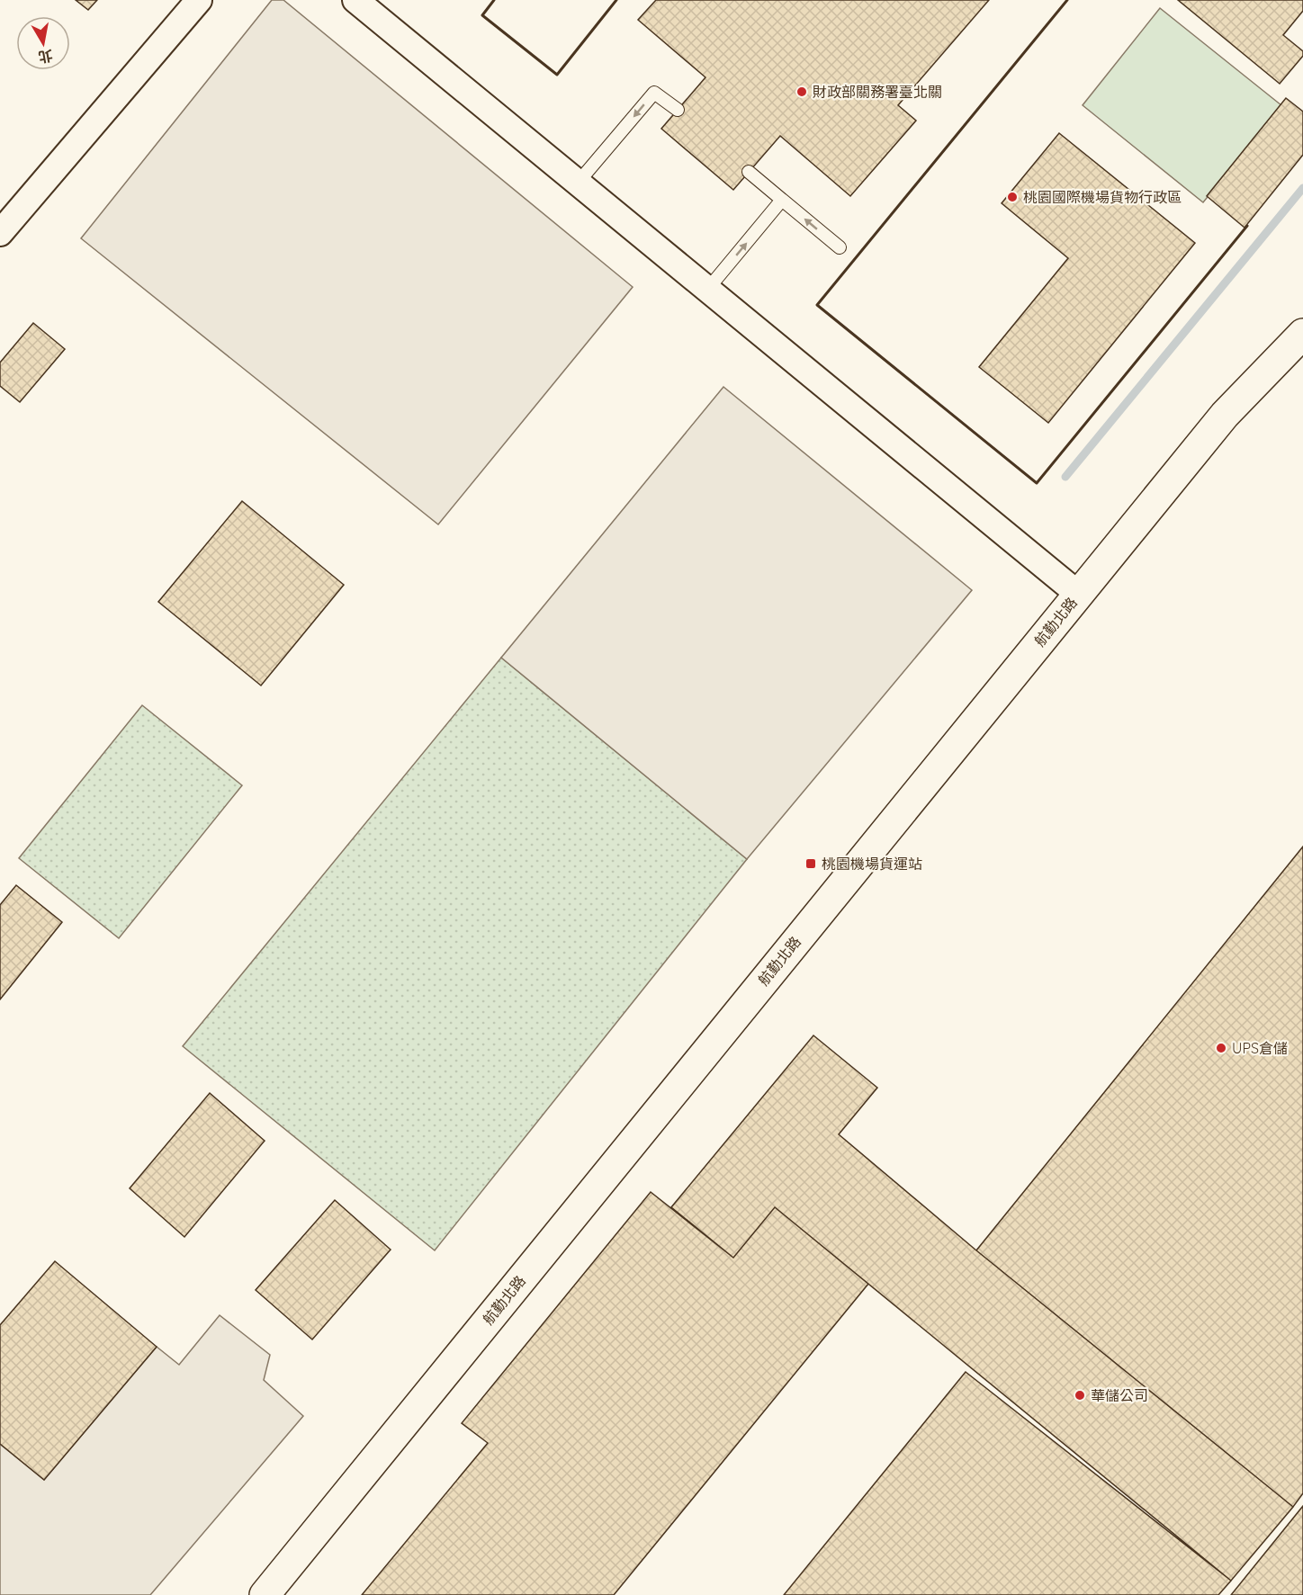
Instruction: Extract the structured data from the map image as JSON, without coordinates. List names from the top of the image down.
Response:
{
  "streets": {
    "street": ["航勤北路"]
  },
  "places": {
    "other": [
      "財政部關務署臺北關",
      "桃園國際機場貨物行政區",
      "UPS倉儲",
      "華儲公司"
    ],
    "transit": ["桃園機場貨運站"]
  },
  "north": "bottom"
}
